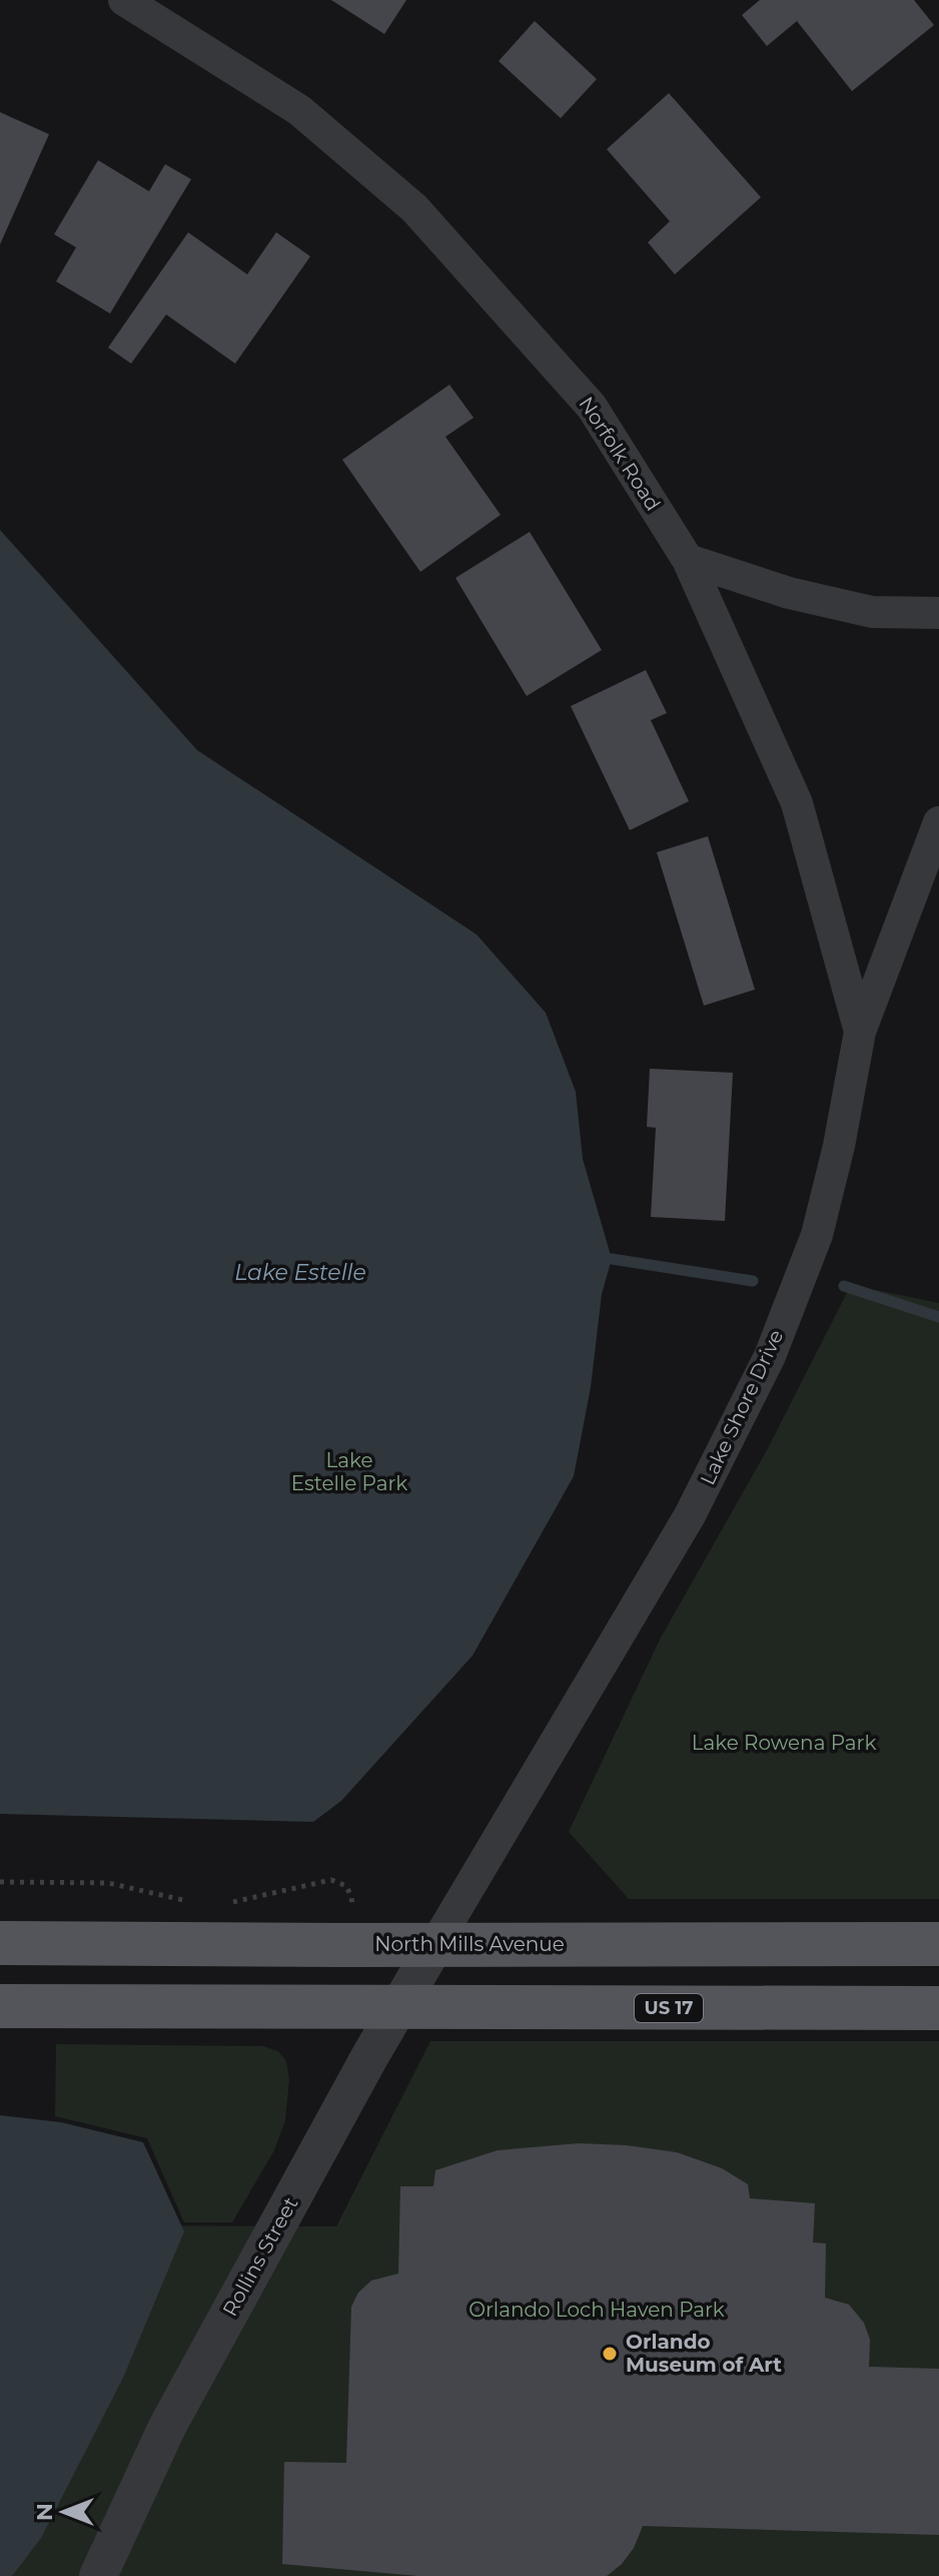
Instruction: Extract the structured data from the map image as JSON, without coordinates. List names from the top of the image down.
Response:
{
  "streets": {
    "main road": ["North Mills Avenue", "US 17"],
    "street": ["Norfolk Road", "Lake Shore Drive", "Rollins Street"]
  },
  "crossings": [
    ["Norfolk Road", "Lake Shore Drive"],
    ["Lake Shore Drive", "North Mills Avenue"],
    ["Lake Shore Drive", "Rollins Street"],
    ["North Mills Avenue", "Rollins Street"],
    ["US 17", "Rollins Street"]
  ],
  "water": ["Lake Estelle"],
  "parks": ["Lake Estelle Park", "Lake Rowena Park", "Orlando Loch Haven Park"],
  "places": ["Orlando Museum of Art"],
  "north": "left"
}
